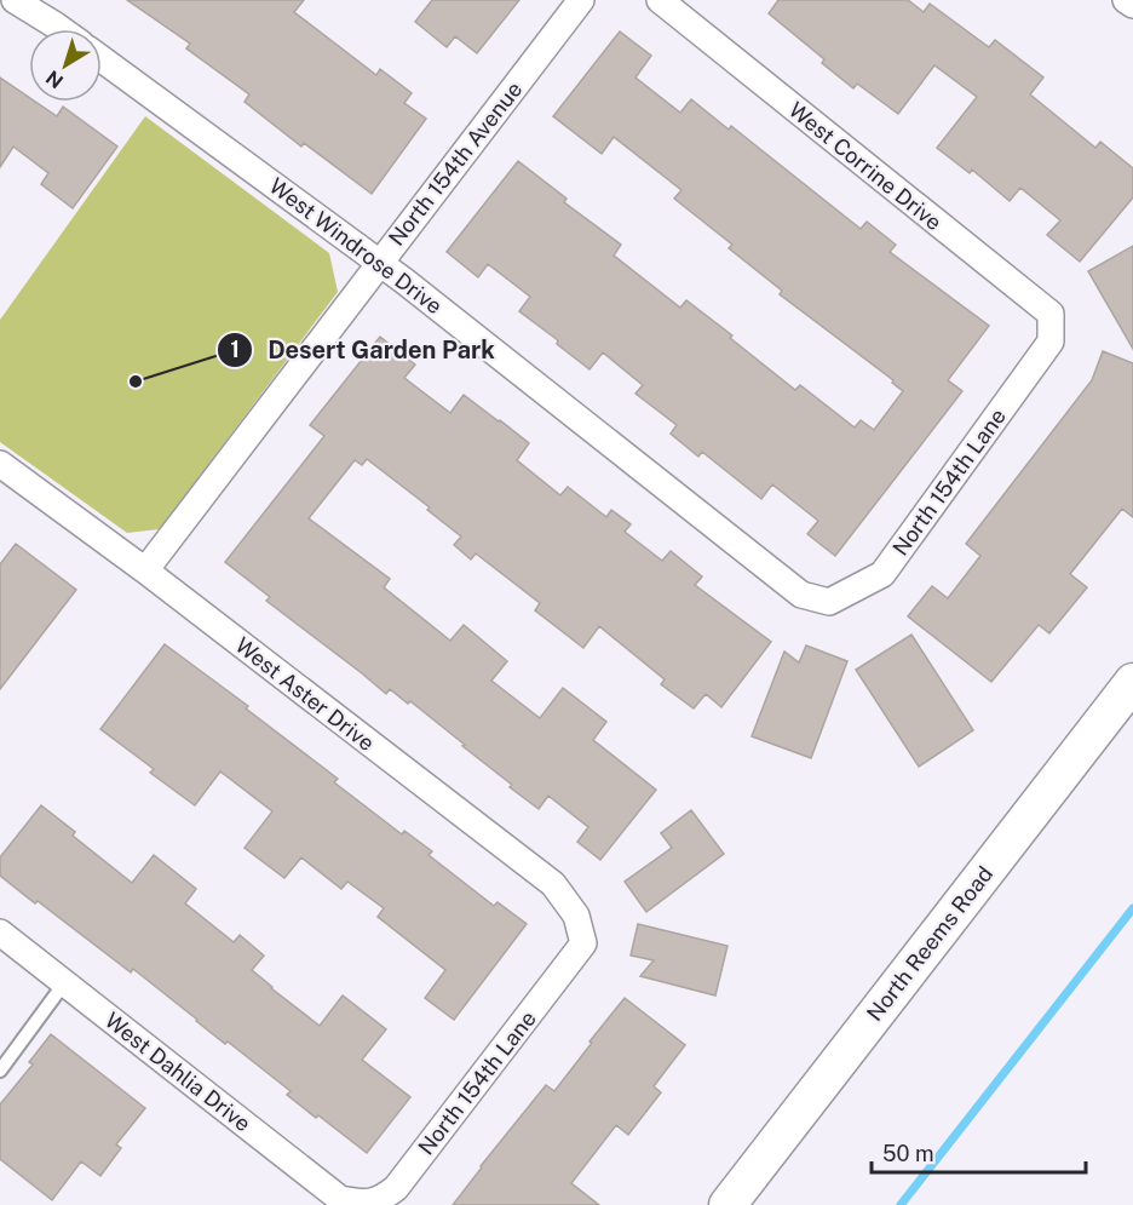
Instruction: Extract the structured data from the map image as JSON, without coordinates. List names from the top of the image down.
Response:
{
  "streets": {
    "main road": ["North Reems Road"],
    "street": [
      "North 154th Avenue",
      "West Corrine Drive",
      "West Windrose Drive",
      "North 154th Lane",
      "West Aster Drive",
      "West Dahlia Drive"
    ]
  },
  "crossings": [
    ["North 154th Avenue", "West Windrose Drive"],
    ["North 154th Avenue", "West Aster Drive"],
    ["West Corrine Drive", "North 154th Lane"],
    ["West Windrose Drive", "North 154th Lane"],
    ["North 154th Lane", "West Aster Drive"],
    ["North 154th Lane", "West Dahlia Drive"]
  ],
  "places": ["Desert Garden Park"],
  "scale_bar": "50 m",
  "north": "bottom left"
}
